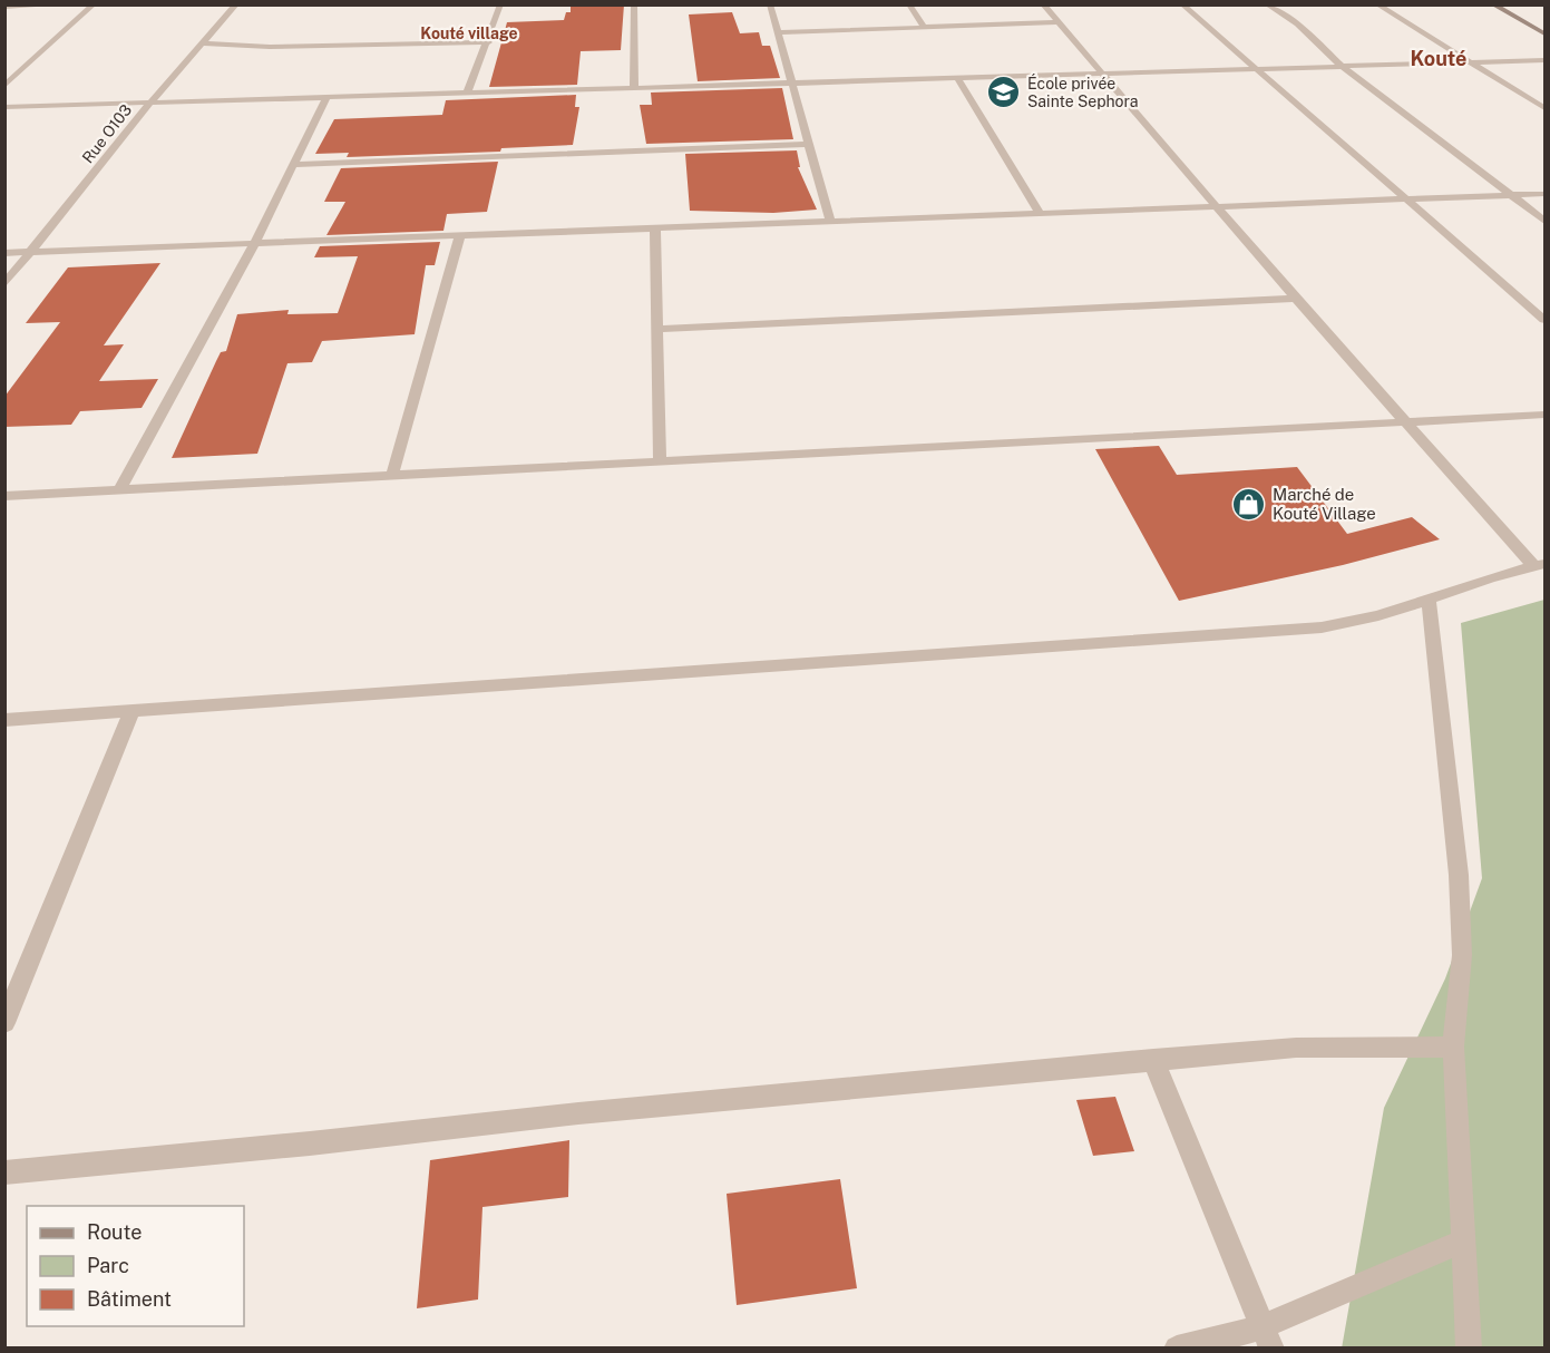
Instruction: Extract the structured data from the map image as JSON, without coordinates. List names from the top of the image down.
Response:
{
  "streets": {
    "street": ["Rue O103"]
  },
  "districts": ["Kouté village", "Kouté"],
  "places": {
    "school or university": ["École privée Sainte Sephora"],
    "shop": ["Marché de Kouté Village"]
  },
  "legend": ["Route", "Parc", "Bâtiment"]
}
